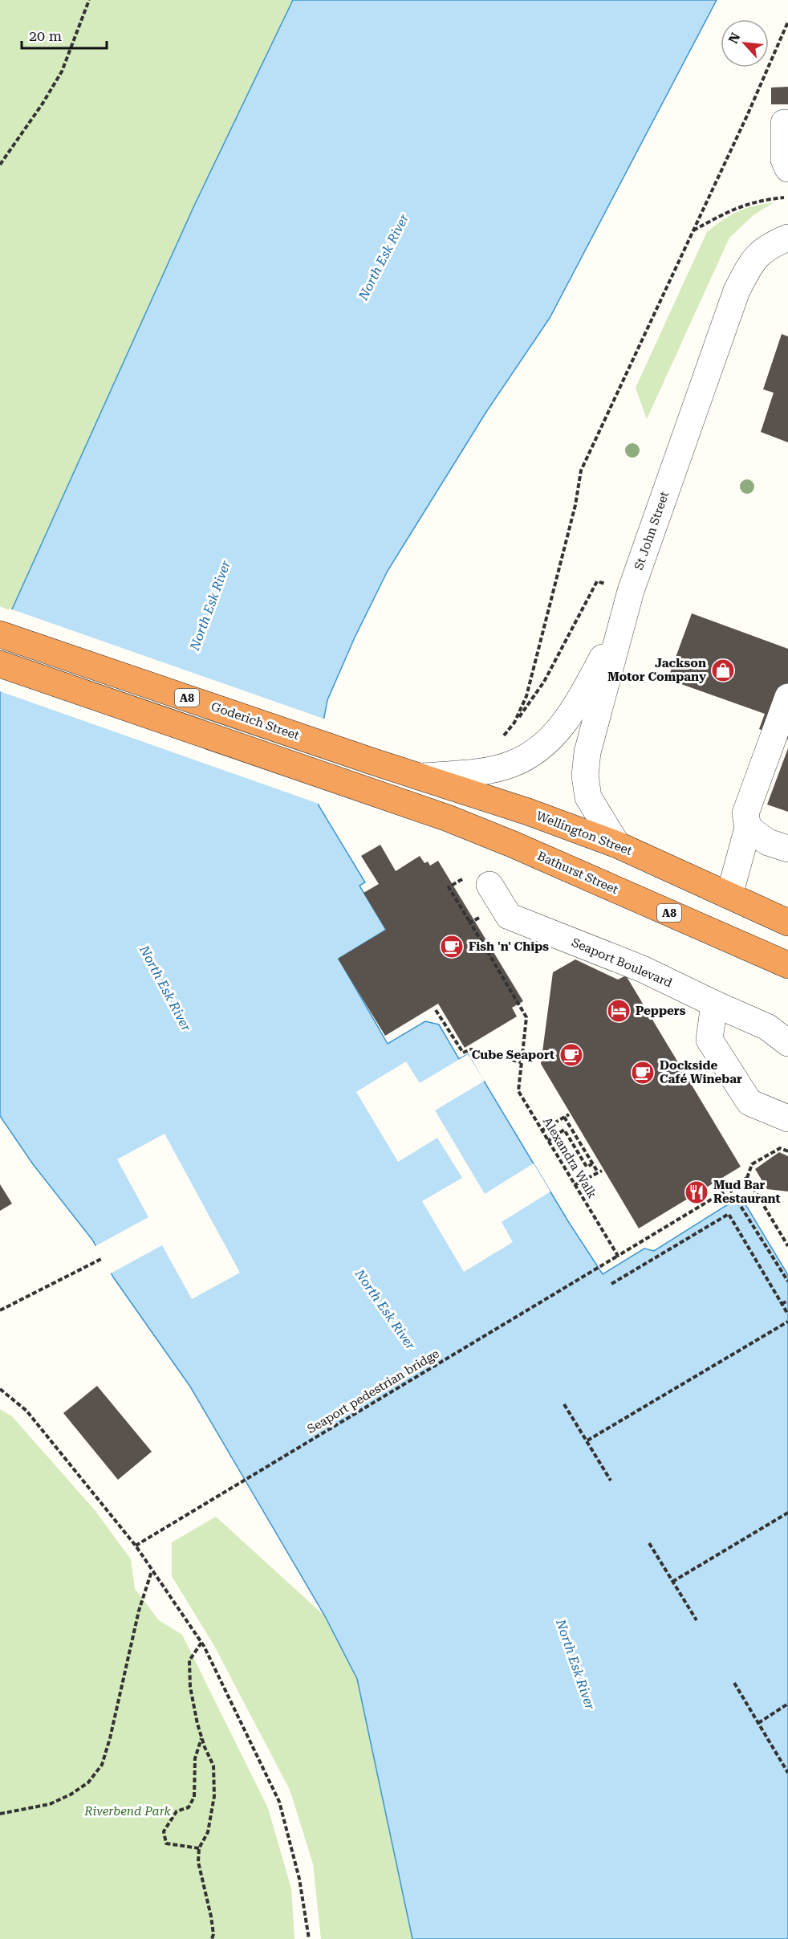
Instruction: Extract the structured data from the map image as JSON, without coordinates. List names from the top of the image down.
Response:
{
  "streets": {
    "highway": [
      "A8",
      "Goderich Street",
      "Wellington Street",
      "Bathurst Street"
    ],
    "street": ["St John Street", "Seaport Boulevard"],
    "path": ["Alexandra Walk", "Seaport pedestrian bridge"]
  },
  "crossings": [
    ["St John Street", "Wellington Street"],
    ["Goderich Street", "Wellington Street"],
    ["Seaport Boulevard", "Alexandra Walk"],
    ["Alexandra Walk", "Seaport pedestrian bridge"]
  ],
  "water": ["North Esk River"],
  "parks": ["Riverbend Park"],
  "places": {
    "shop": ["Jackson Motor Company"],
    "cafe": ["Fish 'n' Chips", "Cube Seaport", "Dockside Café Winebar"],
    "hotel": ["Peppers"],
    "restaurant": ["Mud Bar Restaurant"]
  },
  "scale_bar": "20 m",
  "north": "top left"
}
